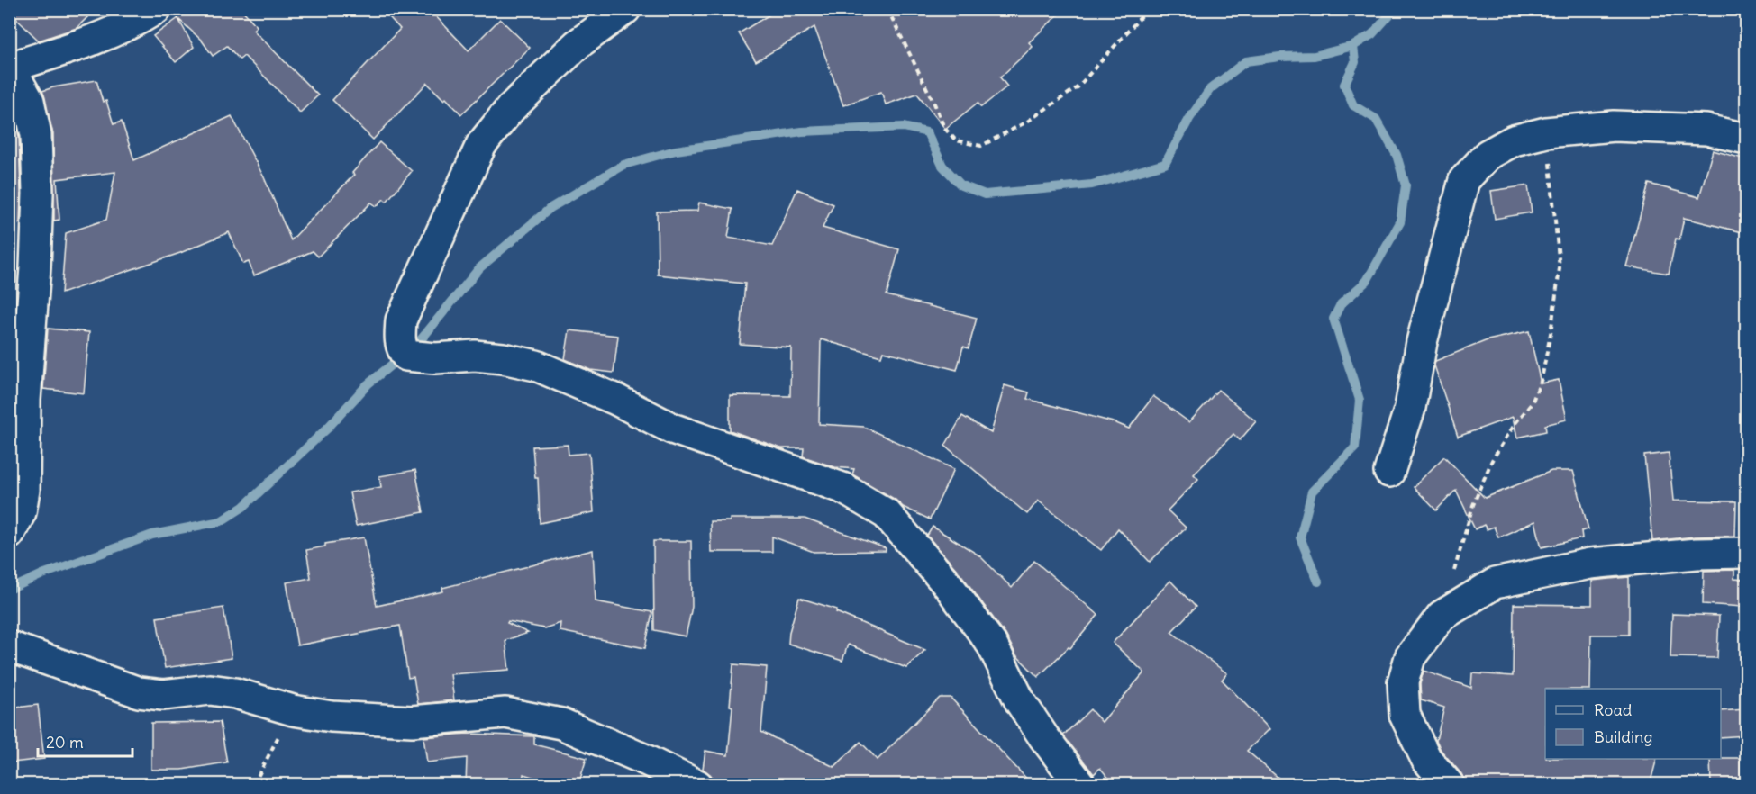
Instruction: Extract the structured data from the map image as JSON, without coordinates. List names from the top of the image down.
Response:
{
  "legend": ["Road", "Building"],
  "scale_bar": "20 m"
}
